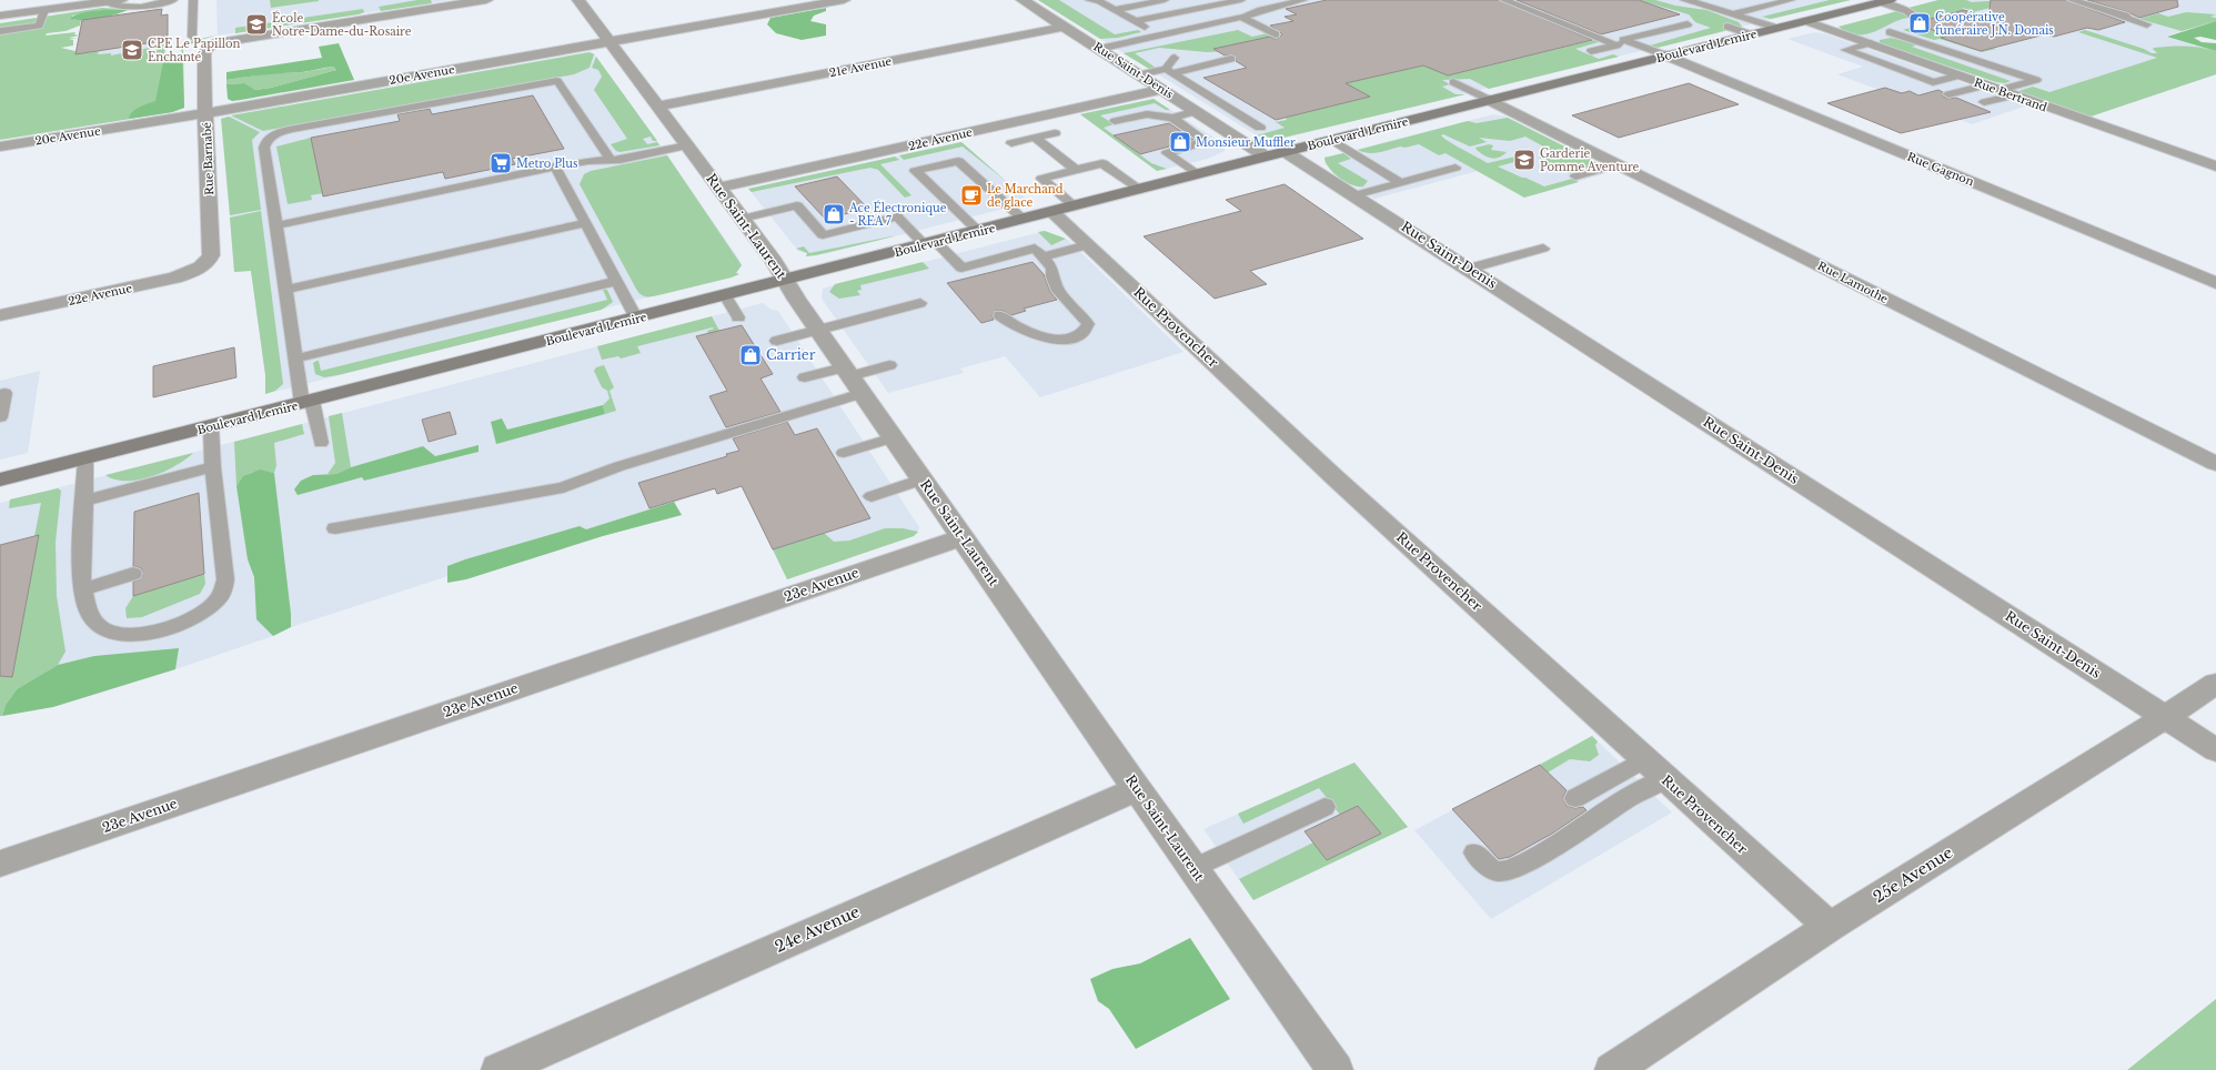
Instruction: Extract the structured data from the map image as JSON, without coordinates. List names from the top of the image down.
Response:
{
  "streets": {
    "main road": ["Boulevard Lemire"],
    "street": [
      "21e Avenue",
      "Rue Saint-Denis",
      "20e Avenue",
      "Rue Bertrand",
      "22e Avenue",
      "Rue Barnabé",
      "Rue Gagnon",
      "Rue Saint-Laurent",
      "Rue Lamothe",
      "Rue Provencher",
      "23e Avenue",
      "25e Avenue",
      "24e Avenue"
    ]
  },
  "crossings": [
    ["Boulevard Lemire", "Rue Saint-Denis"],
    ["Boulevard Lemire", "Rue Bertrand"],
    ["Boulevard Lemire", "Rue Gagnon"],
    ["Boulevard Lemire", "Rue Saint-Laurent"],
    ["Boulevard Lemire", "Rue Lamothe"],
    ["Boulevard Lemire", "Rue Provencher"],
    ["21e Avenue", "Rue Saint-Denis"],
    ["21e Avenue", "Rue Saint-Laurent"],
    ["Rue Saint-Denis", "22e Avenue"],
    ["Rue Saint-Denis", "25e Avenue"],
    ["20e Avenue", "Rue Barnabé"],
    ["20e Avenue", "Rue Saint-Laurent"],
    ["22e Avenue", "Rue Barnabé"],
    ["22e Avenue", "Rue Saint-Laurent"],
    ["Rue Saint-Laurent", "23e Avenue"],
    ["Rue Saint-Laurent", "24e Avenue"],
    ["Rue Provencher", "25e Avenue"]
  ],
  "places": {
    "shop": [
      "Coopérative funéraire J.N. Donais",
      "Monsieur Muffler",
      "Ace Électronique - REA 7",
      "Carrier"
    ],
    "school or university": ["École Notre-Dame-du-Rosaire", "CPE Le Papillon Enchanté", "Garderie Pomme Aventure"],
    "supermarket": ["Metro Plus"],
    "cafe": ["Le Marchand de glace"]
  }
}
